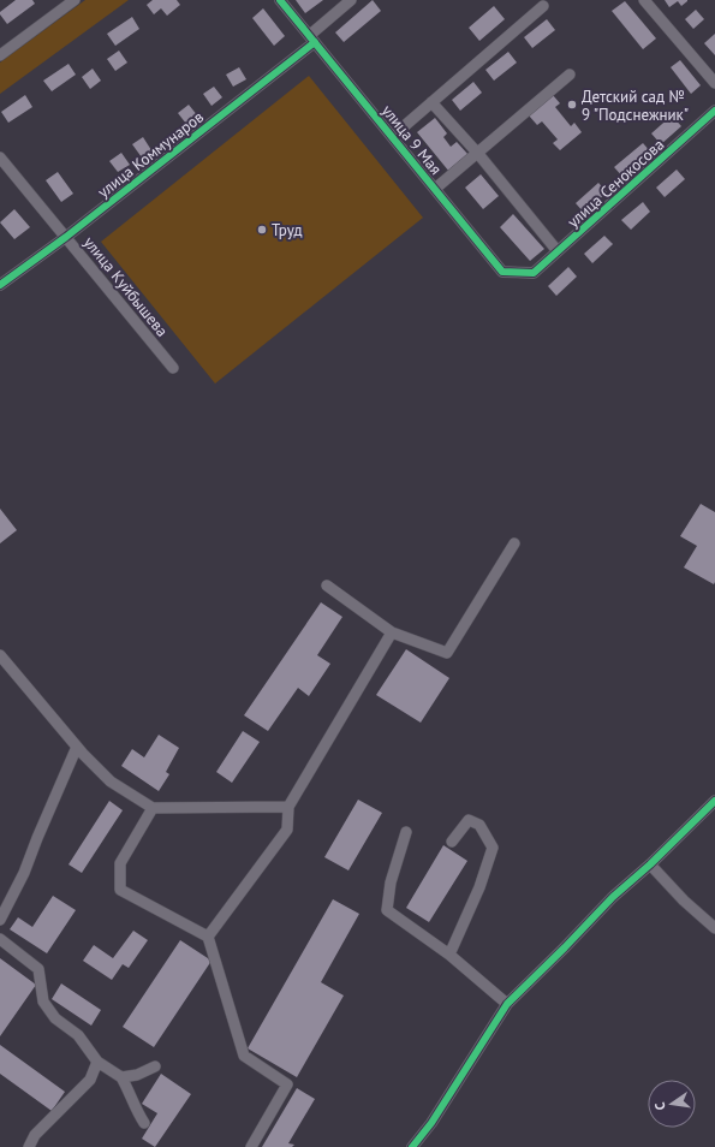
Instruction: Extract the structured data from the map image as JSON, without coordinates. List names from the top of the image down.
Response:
{
  "streets": {
    "street": [
      "улица 9 Мая",
      "улица Коммунаров",
      "улица Сенокосова",
      "улица Куйбышева"
    ]
  },
  "crossings": [
    ["улица 9 Мая", "улица Коммунаров"],
    ["улица 9 Мая", "улица Сенокосова"],
    ["улица Коммунаров", "улица Куйбышева"]
  ],
  "places": ["Детский сад № 9 \"Подснежник\"", "Труд"],
  "north": "left"
}
